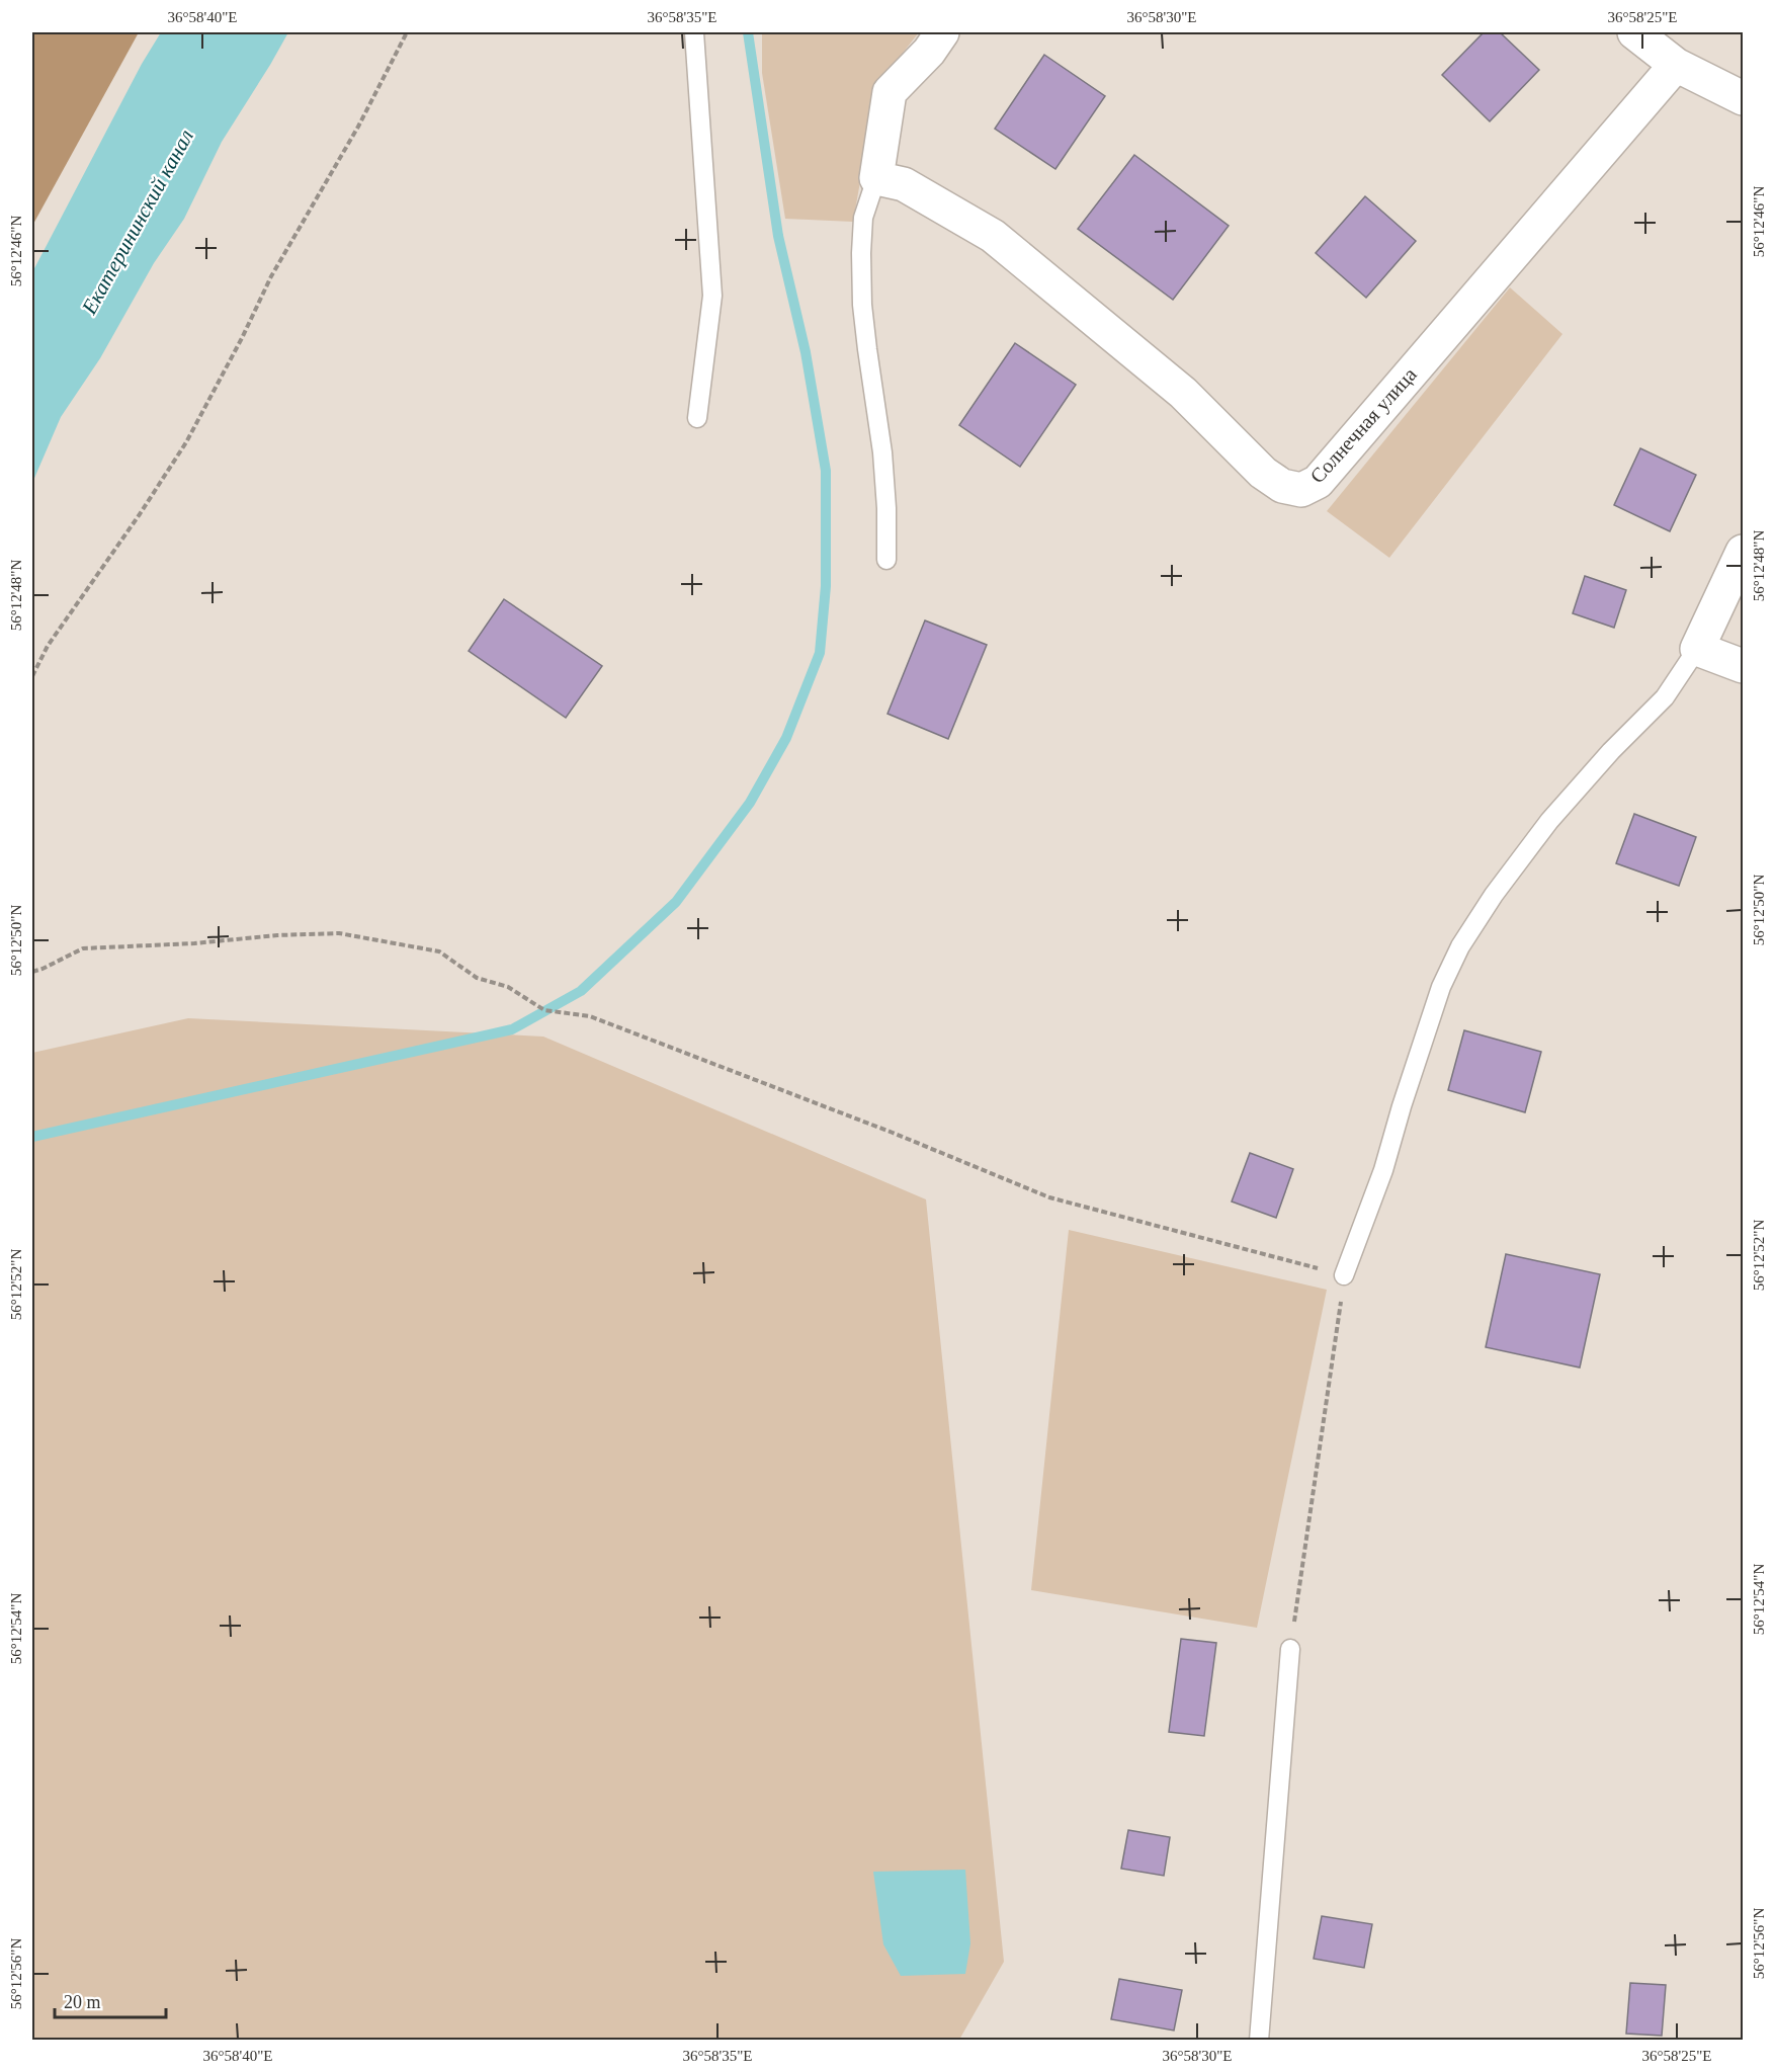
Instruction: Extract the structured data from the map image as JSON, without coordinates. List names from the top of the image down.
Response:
{
  "streets": {
    "street": ["Солнечная улица"]
  },
  "water": ["Екатерининский канал"],
  "scale_bar": "20 m",
  "coordinates": [
    "36°58'40\"E",
    "36°58'35\"E",
    "36°58'30\"E",
    "36°58'25\"E",
    "56°12'46\"N",
    "56°12'48\"N",
    "56°12'50\"N",
    "56°12'52\"N",
    "56°12'54\"N",
    "56°12'56\"N"
  ]
}
